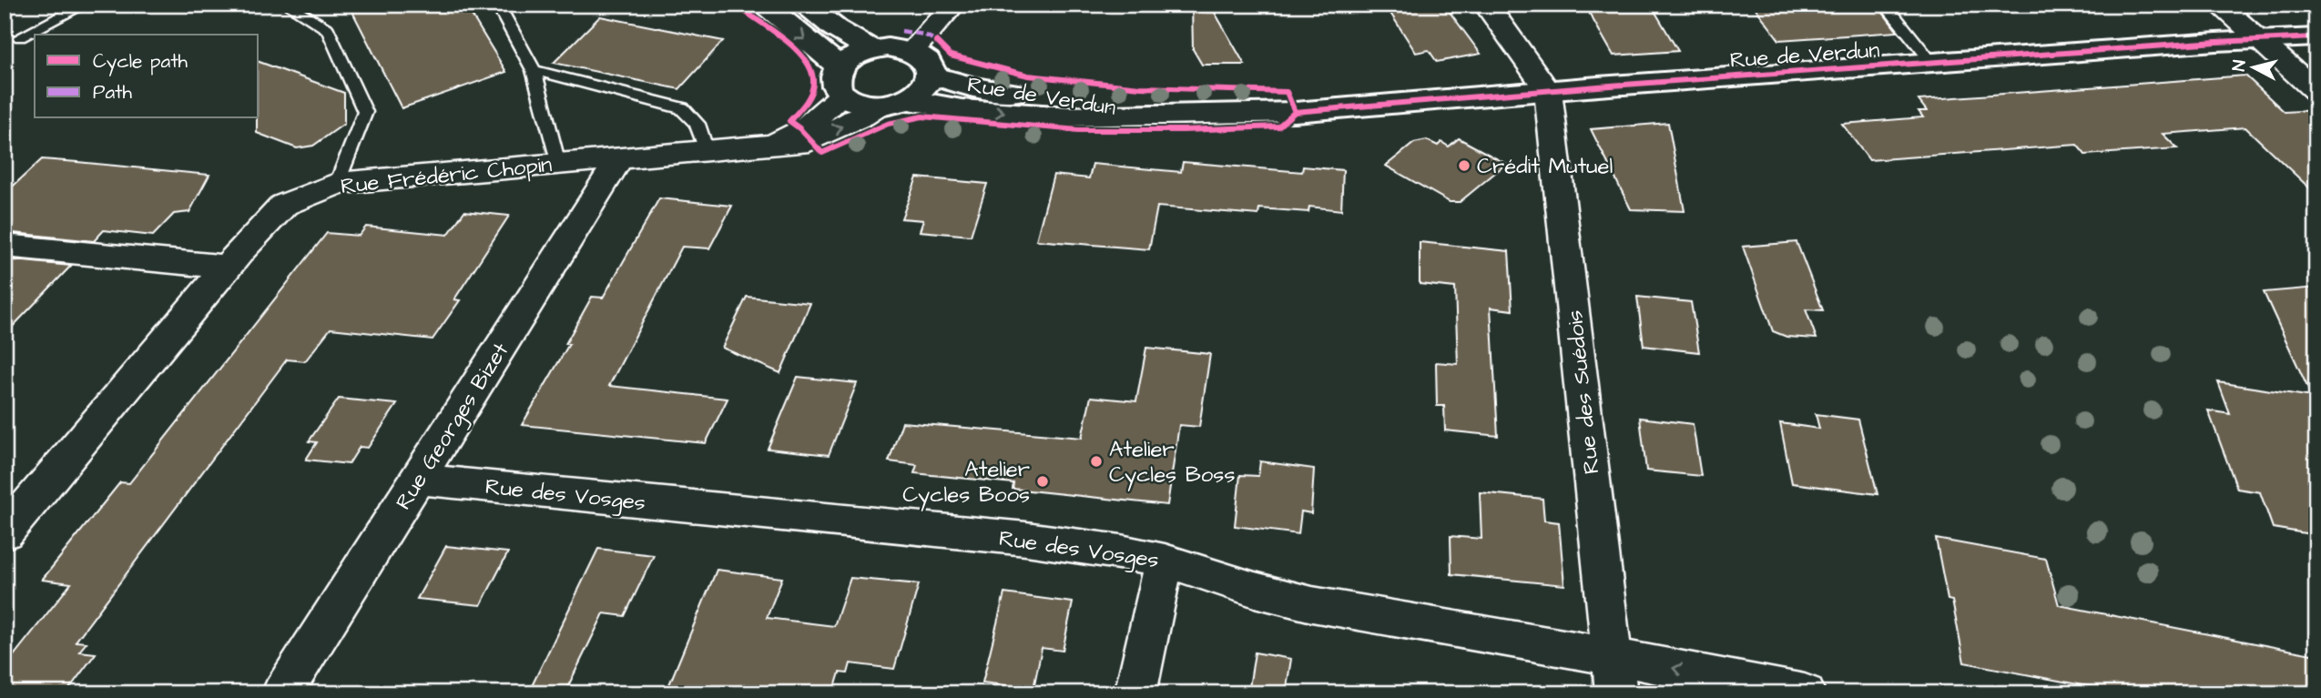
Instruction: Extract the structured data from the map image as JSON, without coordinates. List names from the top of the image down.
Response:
{
  "streets": {
    "main road": ["Rue de Verdun"],
    "street": [
      "Rue Frédéric Chopin",
      "Rue des Suédois",
      "Rue Georges Bizet",
      "Rue des Vosges"
    ]
  },
  "crossings": [
    ["Rue de Verdun", "Rue Frédéric Chopin"],
    ["Rue de Verdun", "Rue des Suédois"],
    ["Rue Frédéric Chopin", "Rue Georges Bizet"],
    ["Rue des Suédois", "Rue des Vosges"],
    ["Rue Georges Bizet", "Rue des Vosges"]
  ],
  "places": ["Crédit Mutuel", "Atelier Cycles Boss", "Atelier Cycles Boos"],
  "legend": ["Cycle path", "Path"],
  "north": "left"
}
